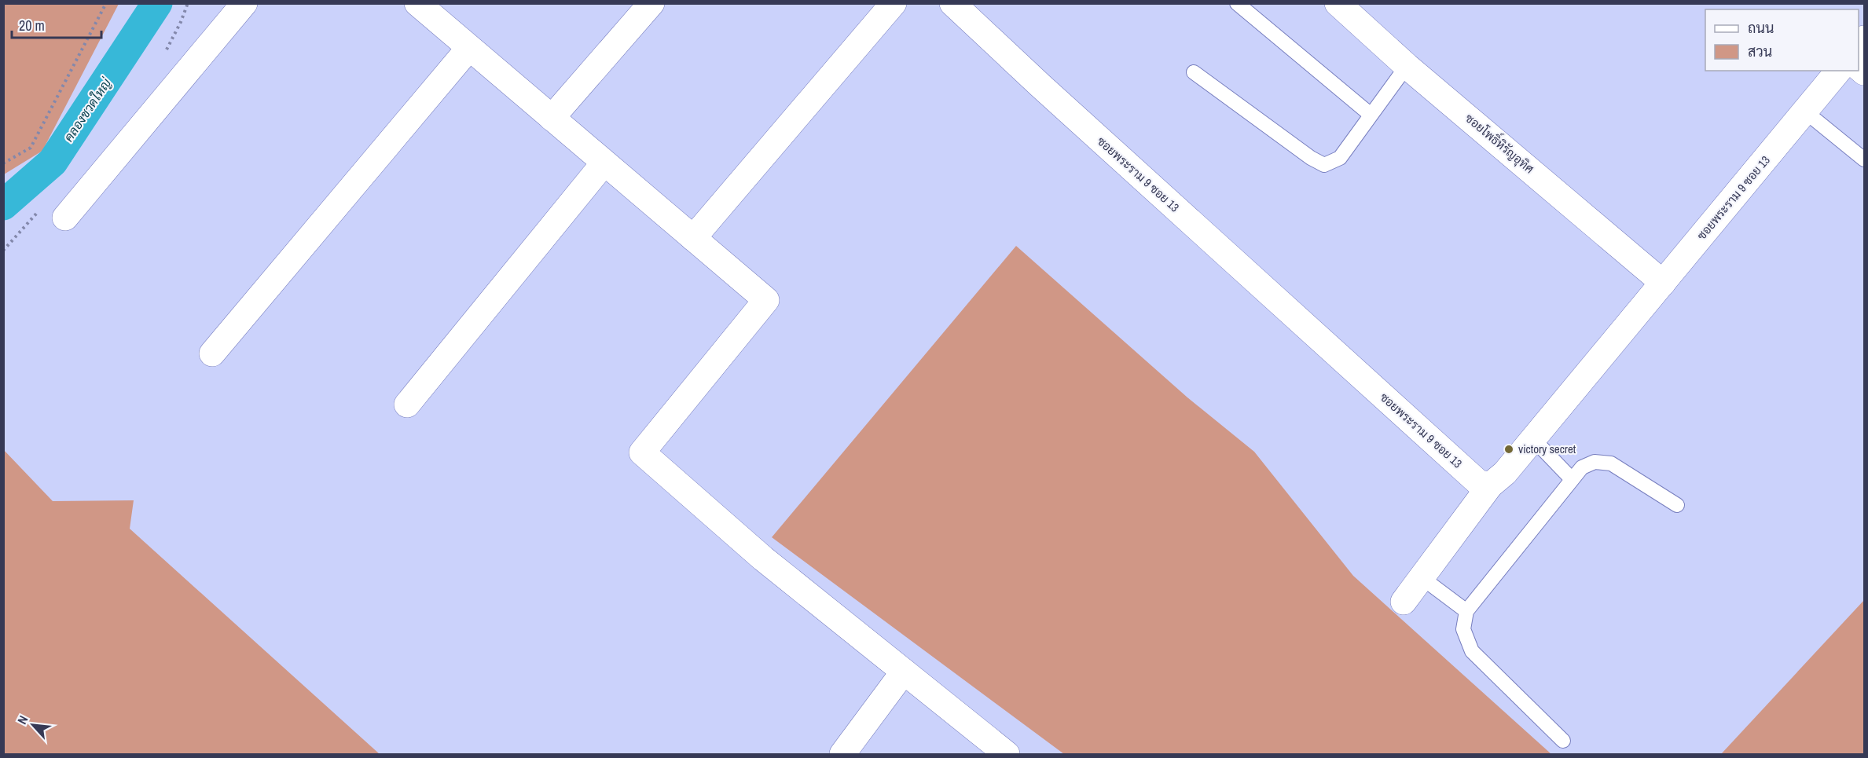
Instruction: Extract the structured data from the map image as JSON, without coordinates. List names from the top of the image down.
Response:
{
  "streets": {
    "street": ["ซอยโพธิ์หิรัญอุทิศ", "ซอยพระราม 9 ซอย 13"]
  },
  "crossings": [
    ["ซอยโพธิ์หิรัญอุทิศ", "ซอยพระราม 9 ซอย 13"]
  ],
  "water": ["คลองชวดใหญ่"],
  "places": ["victory secret"],
  "legend": ["ถนน", "สวน"],
  "scale_bar": "20 m",
  "north": "top left"
}
